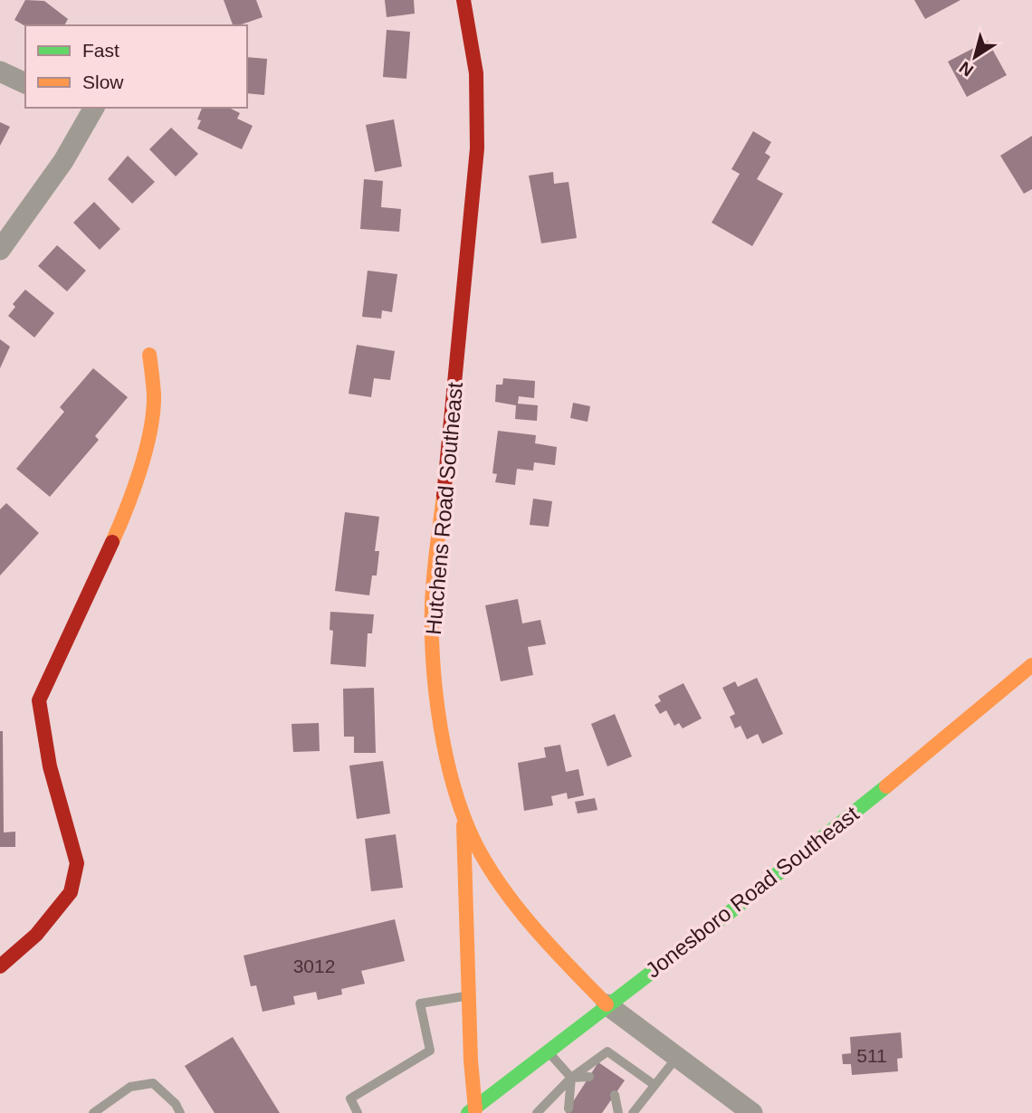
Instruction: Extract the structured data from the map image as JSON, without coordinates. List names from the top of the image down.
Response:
{
  "streets": {
    "street": ["Hutchens Road Southeast", "Jonesboro Road Southeast"]
  },
  "crossings": [
    ["Hutchens Road Southeast", "Jonesboro Road Southeast"]
  ],
  "house_numbers": ["3012", "511"],
  "legend": ["Fast", "Slow"],
  "north": "bottom left"
}
